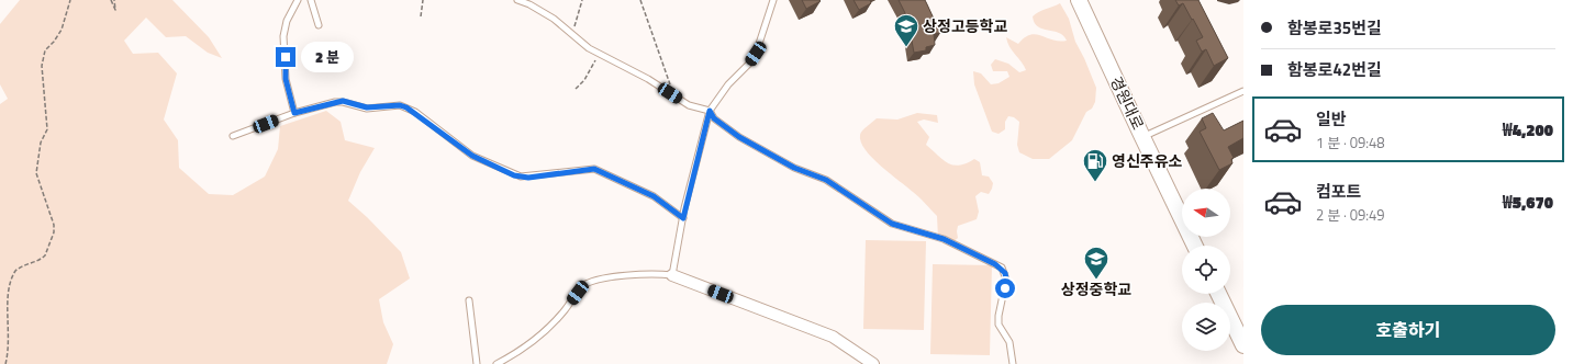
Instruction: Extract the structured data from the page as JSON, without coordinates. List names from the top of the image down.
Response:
{
  "streets": {
    "main road": ["경원대로"]
  },
  "places": {
    "school or university": ["상정고등학교", "상정중학교"],
    "fuel station": ["영신주유소"]
  },
  "north": "left",
  "page": {
    "banner": ["함봉로35번길", "함봉로42번길"],
    "bubble": "2 분",
    "list": [
      {
        "name": "일반",
        "note": "1 분 · 09:48",
        "value": "₩4,200"
      },
      {
        "name": "컴포트",
        "note": "2 분 · 09:49",
        "value": "₩5,670"
      }
    ],
    "buttons": "호출하기"
  }
}
